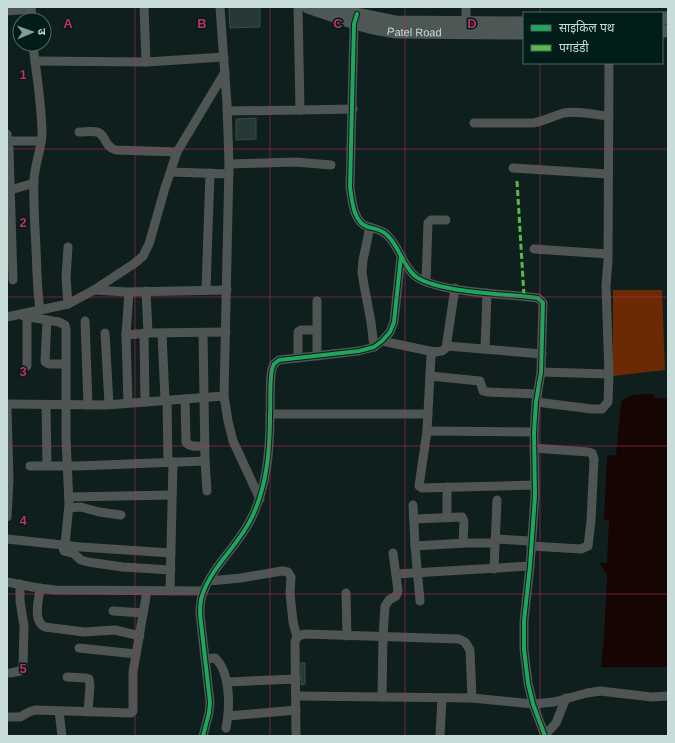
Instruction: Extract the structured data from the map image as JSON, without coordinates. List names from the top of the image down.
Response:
{
  "streets": {
    "street": ["Patel Road"]
  },
  "legend": ["साइकिल पथ", "पगडंडी"],
  "north": "right",
  "grid": {
    "columns": [
      "A",
      "B",
      "C",
      "D"
    ],
    "rows": [
      "1",
      "2",
      "3",
      "4",
      "5"
    ]
  }
}
